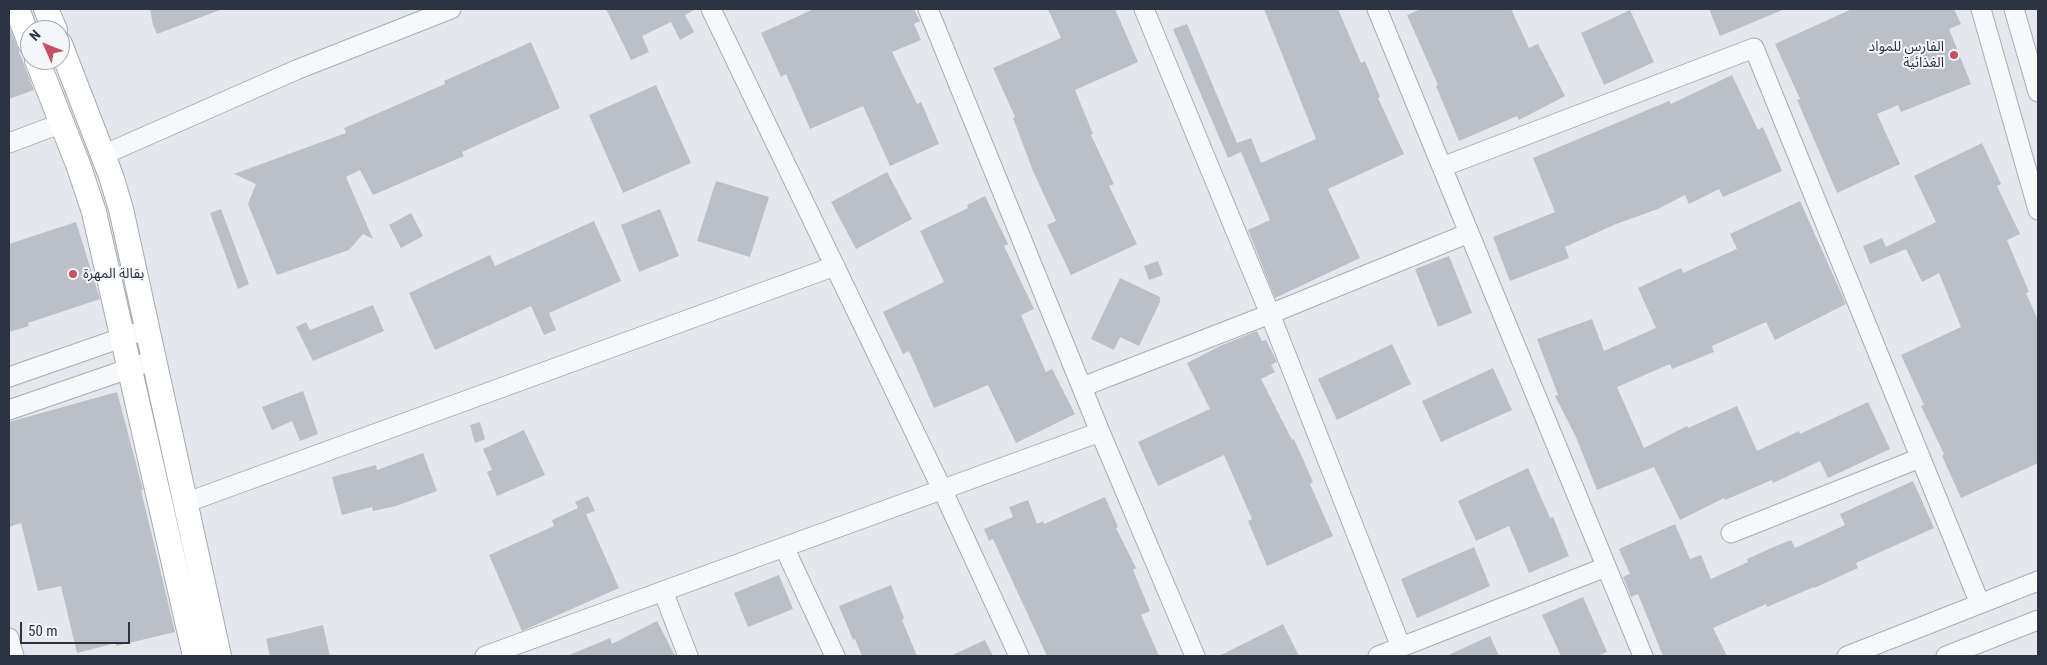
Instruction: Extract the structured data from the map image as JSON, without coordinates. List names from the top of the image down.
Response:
{
  "places": ["الفارس للمواد الغذائية", "بقالة المهرة"],
  "scale_bar": "50 m",
  "north": "top left"
}
